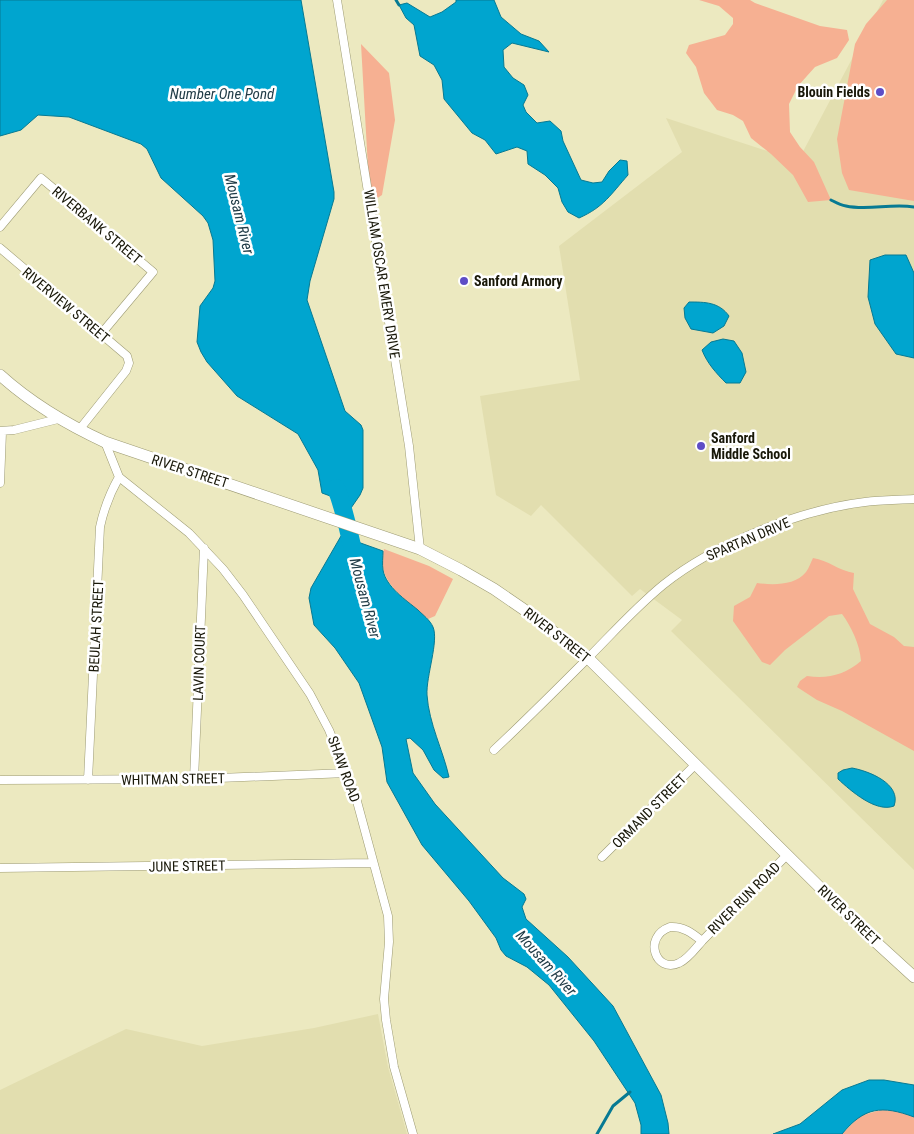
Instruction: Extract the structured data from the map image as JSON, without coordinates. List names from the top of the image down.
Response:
{
  "streets": {
    "street": [
      "RIVERBANK STREET",
      "WILLIAM OSCAR EMERY DRIVE",
      "RIVERVIEW STREET",
      "RIVER STREET",
      "SPARTAN DRIVE",
      "BEULAH STREET",
      "LAVIN COURT",
      "SHAW ROAD",
      "WHITMAN STREET",
      "ORMAND STREET",
      "JUNE STREET",
      "RIVER RUN ROAD"
    ]
  },
  "crossings": [
    ["RIVERBANK STREET", "RIVERVIEW STREET"],
    ["WILLIAM OSCAR EMERY DRIVE", "RIVER STREET"],
    ["RIVERVIEW STREET", "RIVER STREET"],
    ["RIVER STREET", "SPARTAN DRIVE"],
    ["RIVER STREET", "ORMAND STREET"],
    ["RIVER STREET", "RIVER RUN ROAD"],
    ["BEULAH STREET", "SHAW ROAD"],
    ["BEULAH STREET", "WHITMAN STREET"],
    ["LAVIN COURT", "SHAW ROAD"],
    ["LAVIN COURT", "WHITMAN STREET"],
    ["SHAW ROAD", "WHITMAN STREET"],
    ["SHAW ROAD", "JUNE STREET"]
  ],
  "water": ["Number One Pond", "Mousam River"],
  "places": ["Blouin Fields", "Sanford Armory", "Sanford Middle School"]
}
